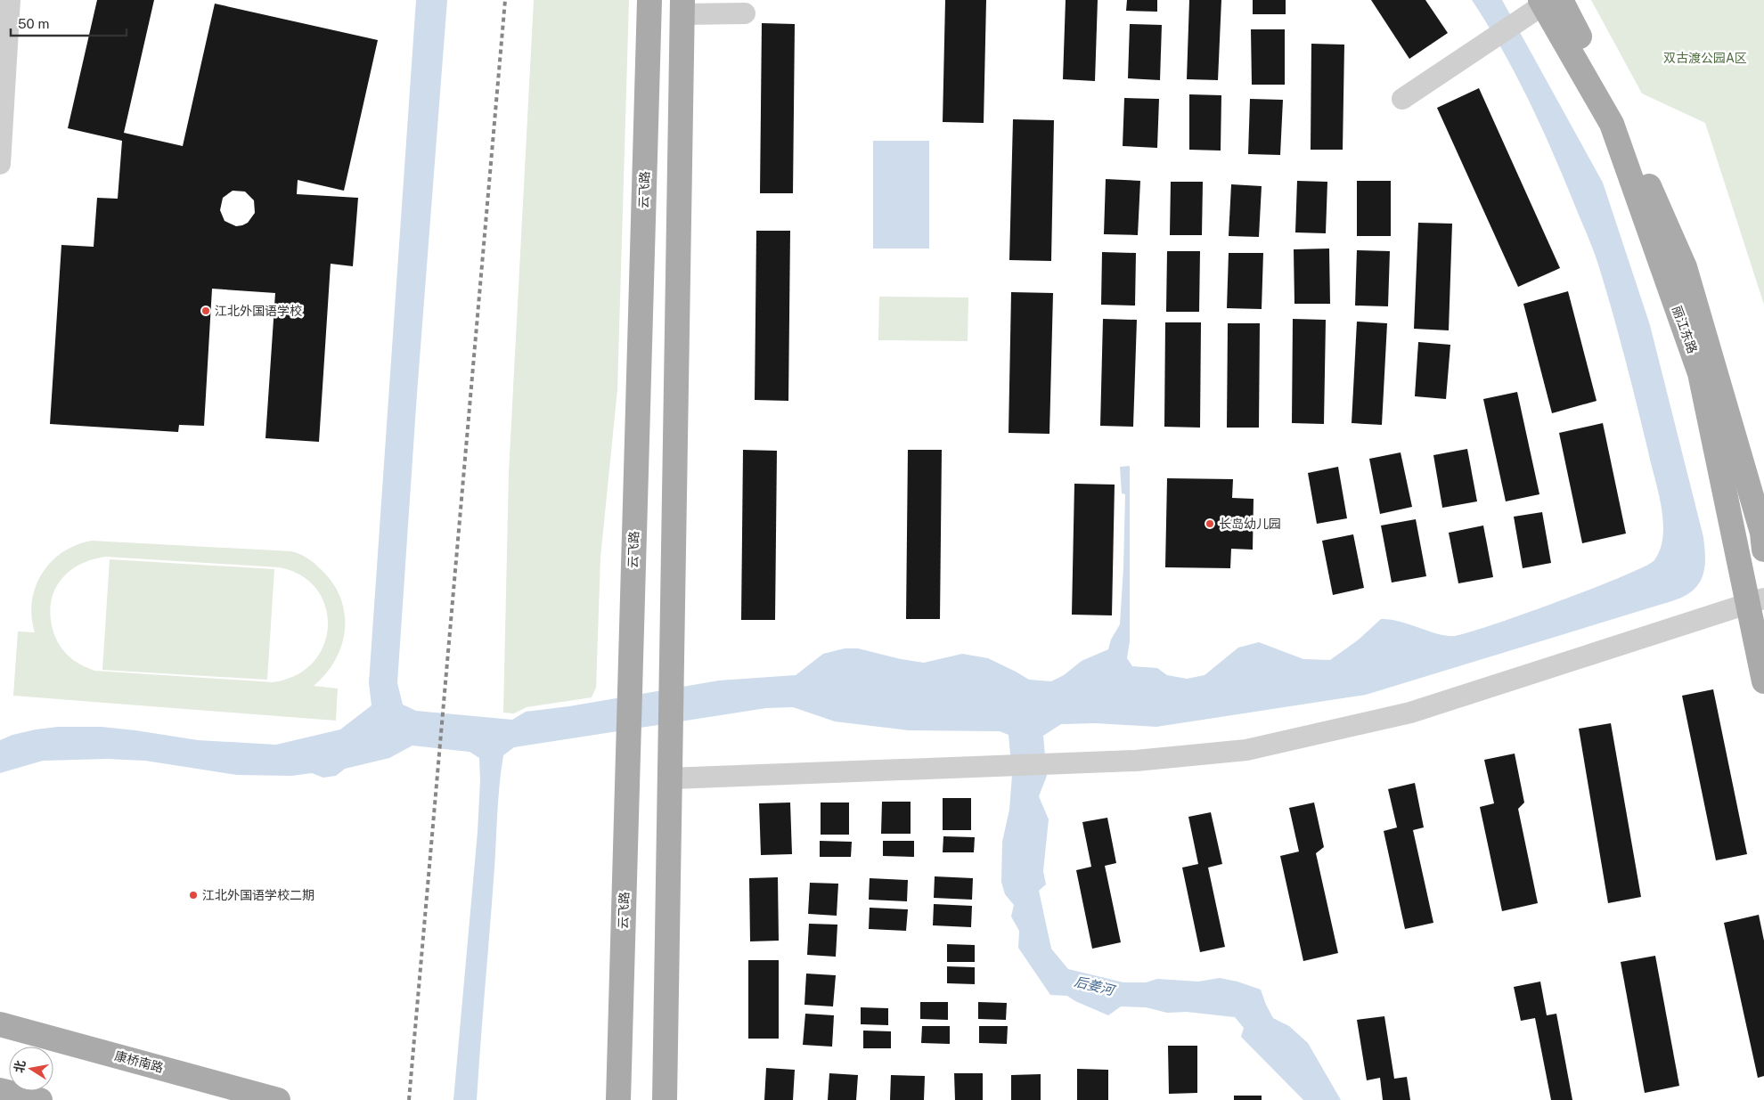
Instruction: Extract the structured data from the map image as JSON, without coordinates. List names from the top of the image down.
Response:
{
  "streets": {
    "main road": ["云飞路", "丽江东路", "康桥南路"]
  },
  "water": ["后姜河"],
  "parks": ["双古渡公园A区"],
  "places": ["江北外国语学校", "长岛幼儿园", "江北外国语学校二期"],
  "scale_bar": "50 m",
  "north": "left"
}
